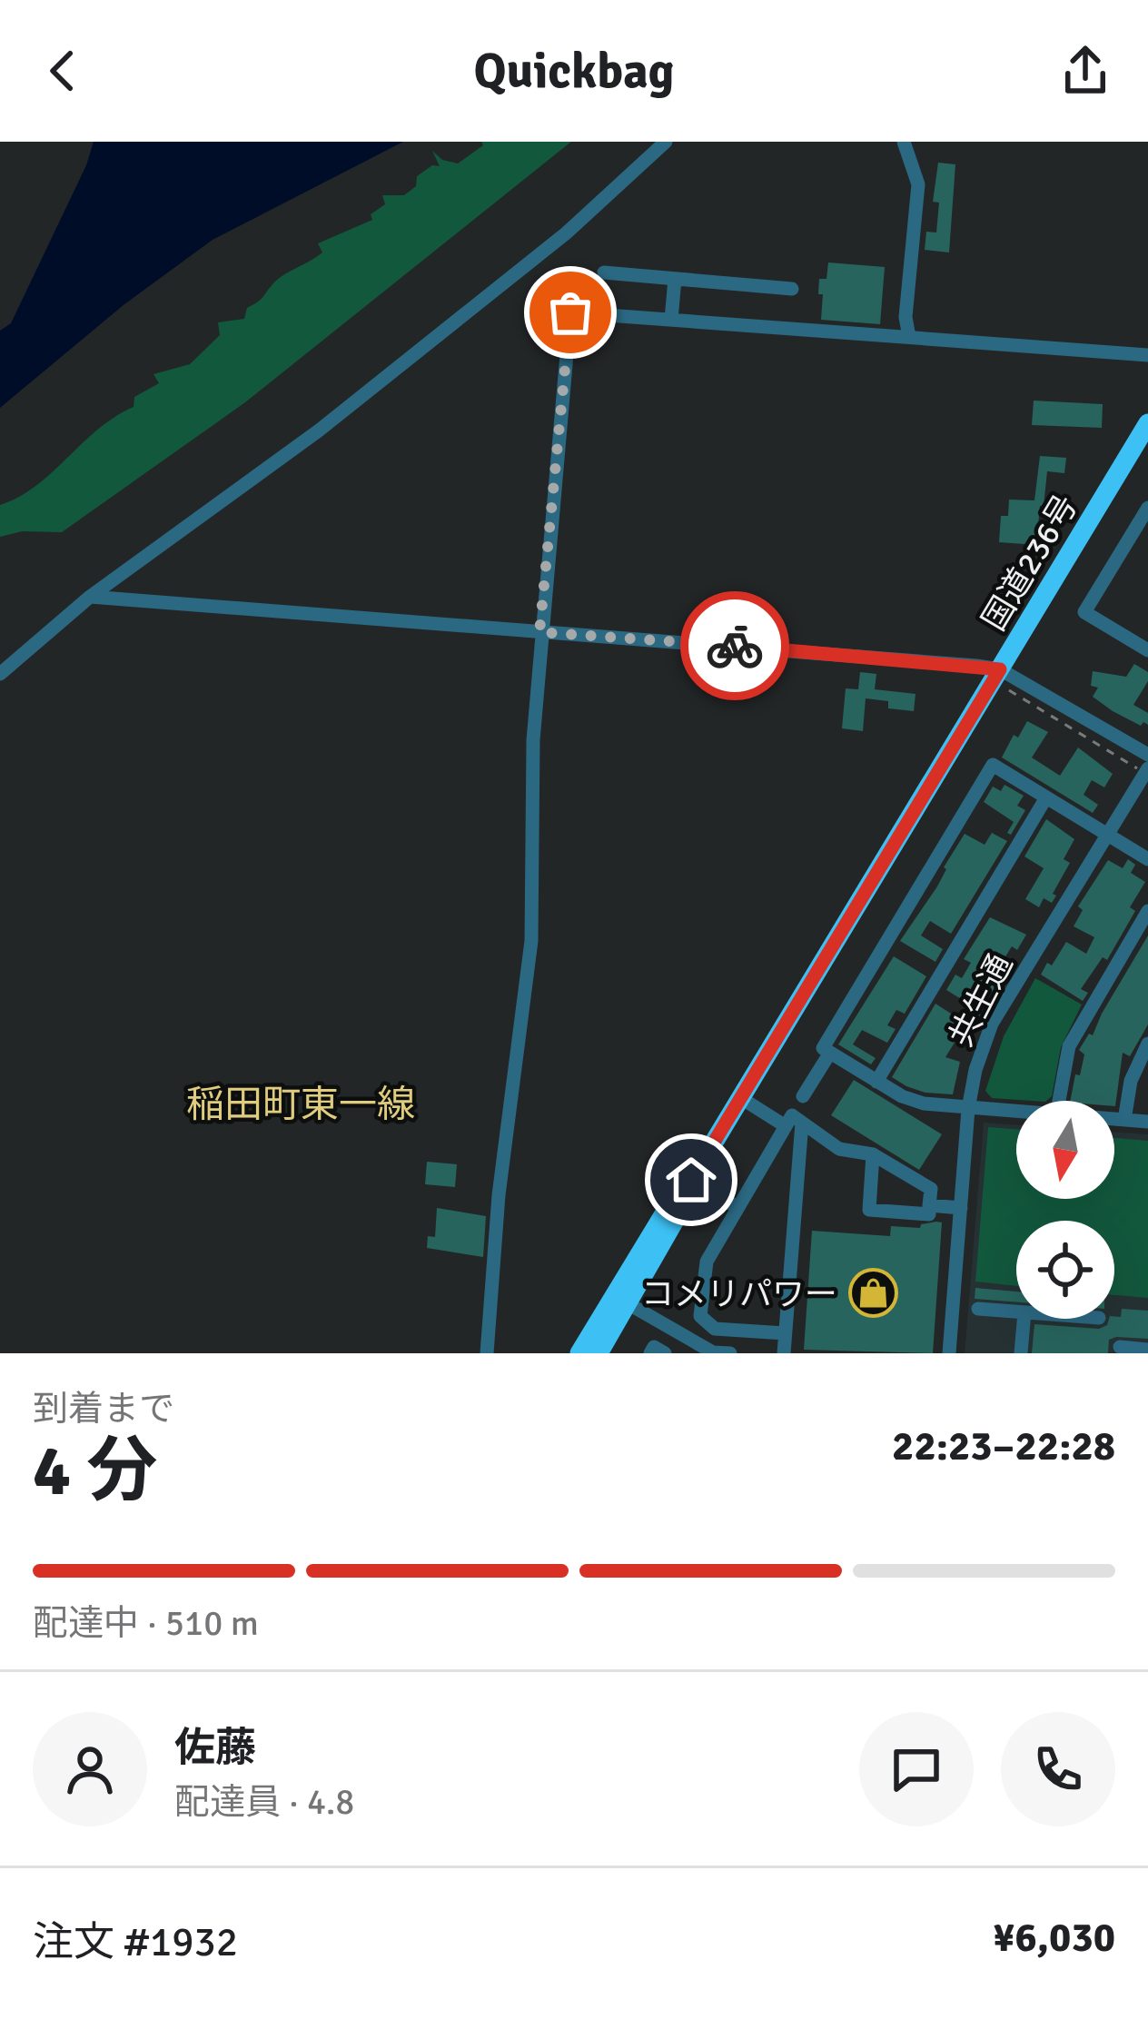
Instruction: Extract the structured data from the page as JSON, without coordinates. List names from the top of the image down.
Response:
{
  "streets": {
    "highway": ["国道236号"],
    "street": ["共生通"]
  },
  "districts": ["稲田町東一線"],
  "places": {
    "shop": ["コメリパワー"]
  },
  "north": "bottom",
  "page": {
    "header": "Quickbag",
    "heading": ["4 分", "到着まで", "22:23–22:28"],
    "panel": [
      "佐藤",
      "配達員 · 4.8",
      "注文 #1932",
      "¥6,030"
    ],
    "bar": "配達中 · 510 m"
  }
}
